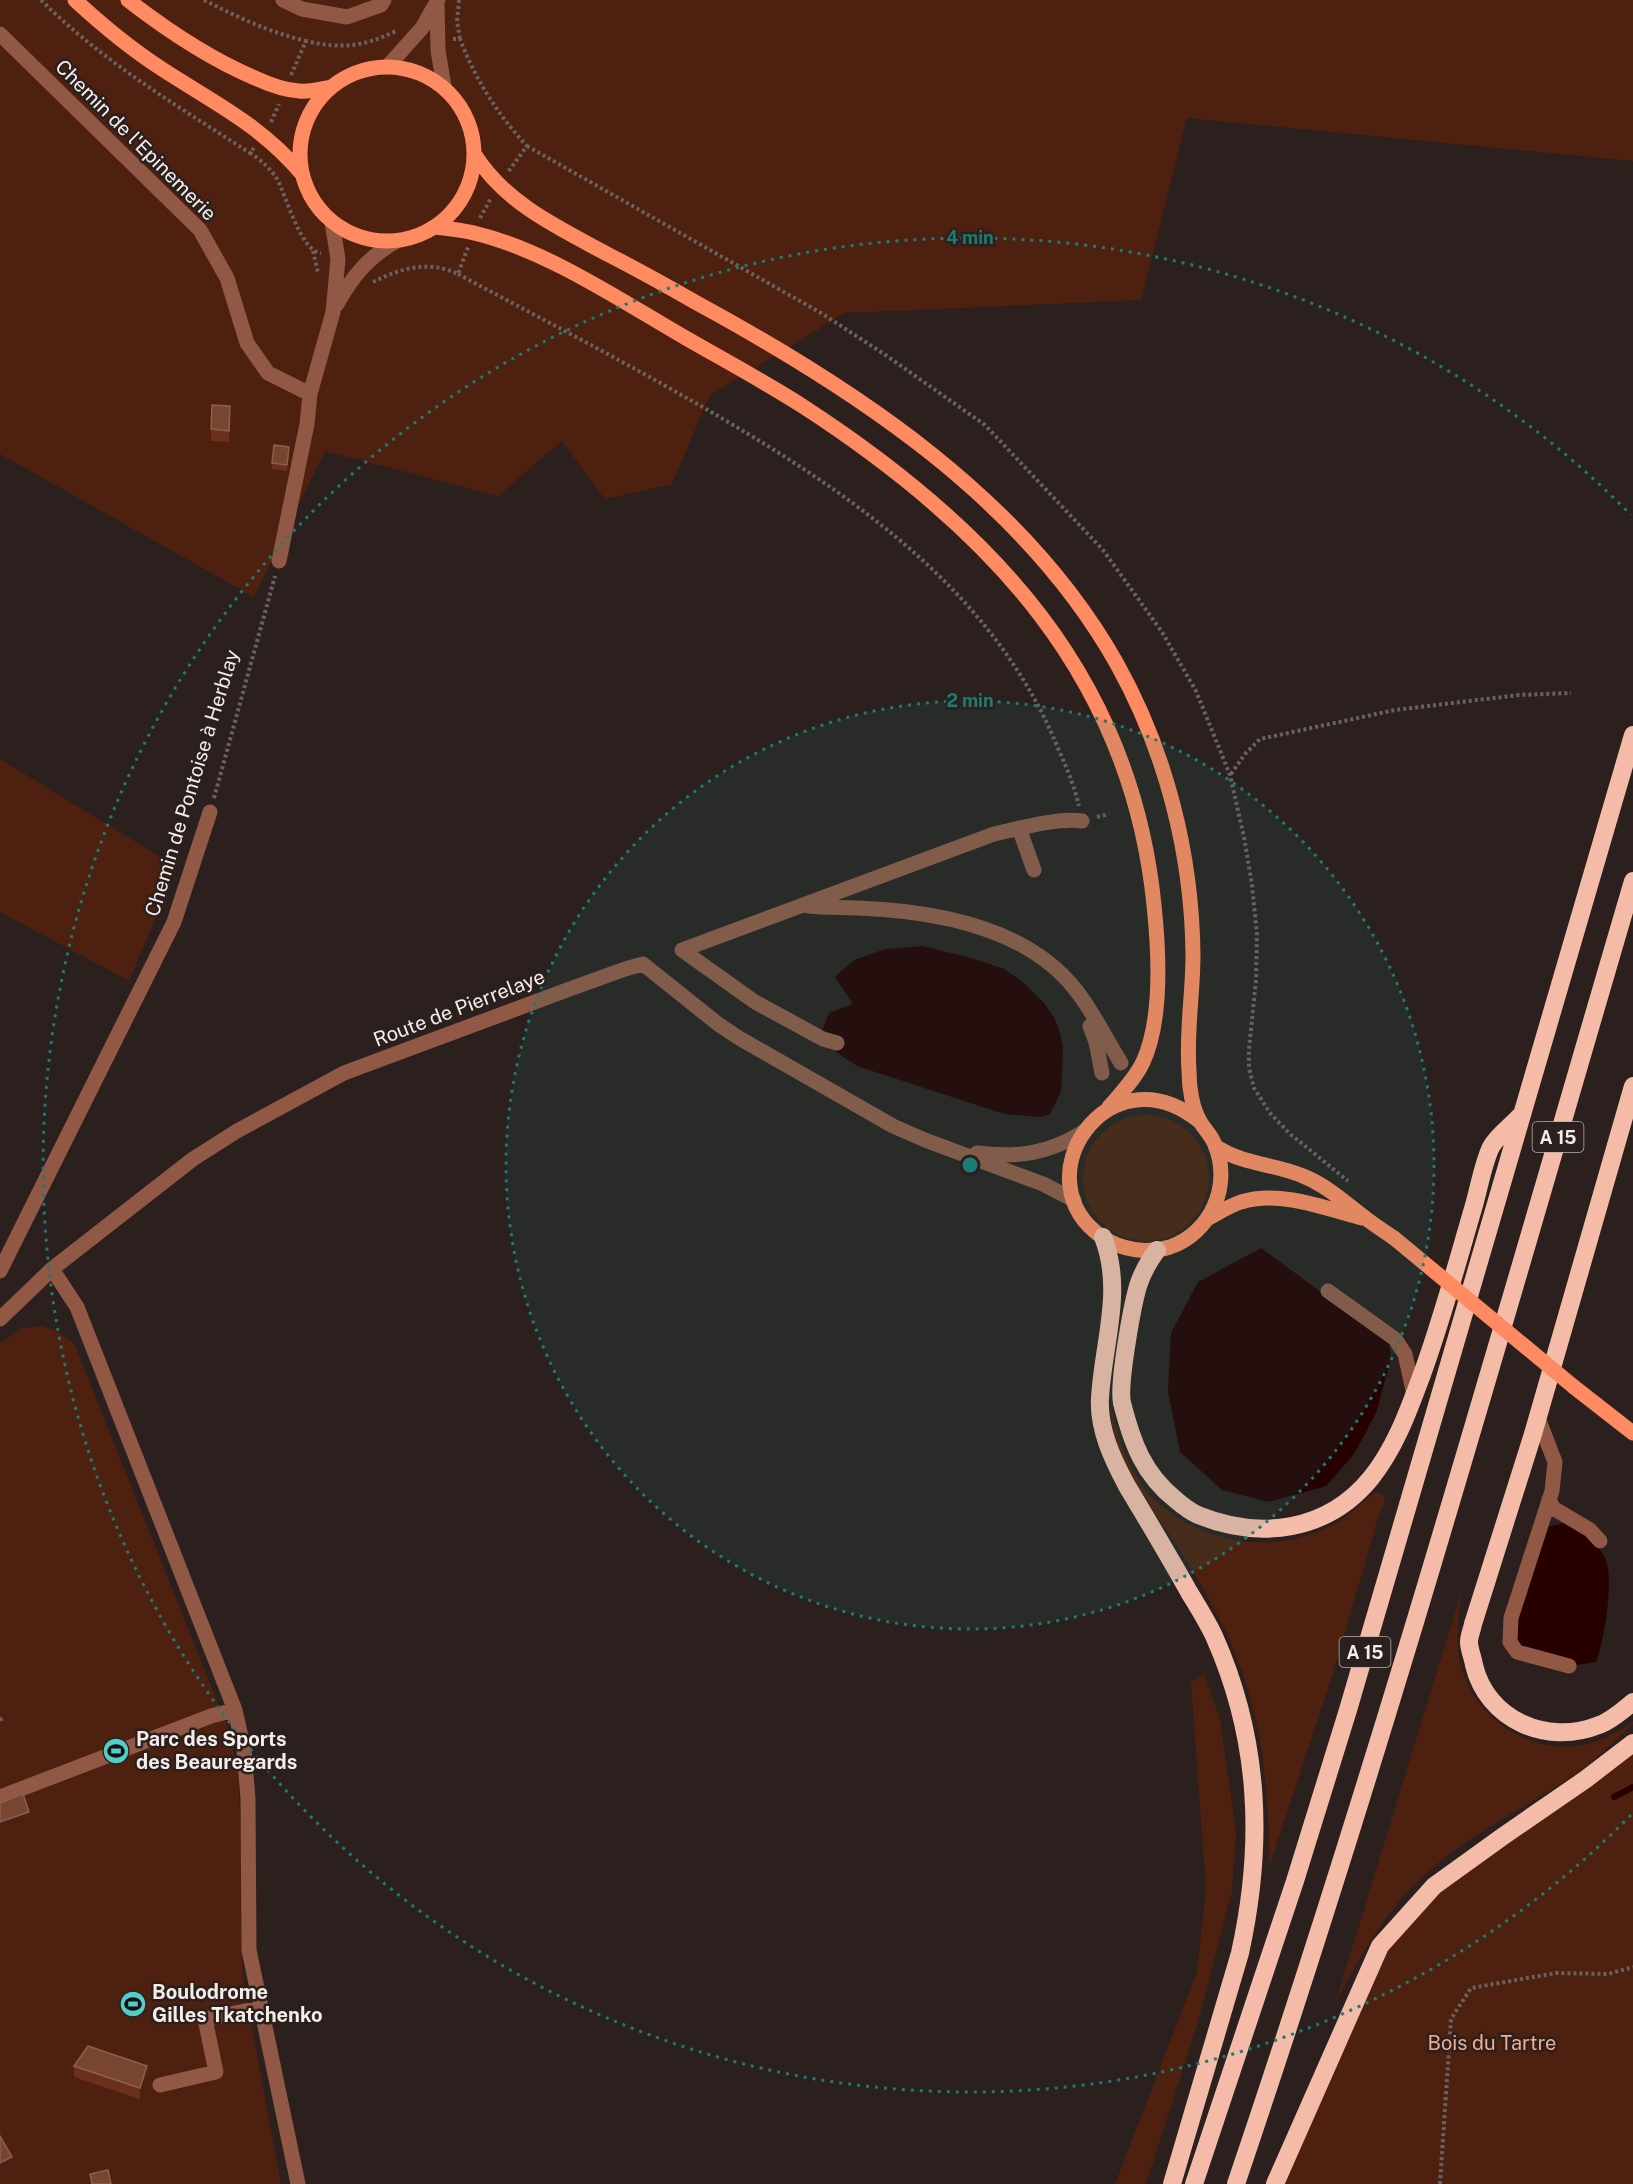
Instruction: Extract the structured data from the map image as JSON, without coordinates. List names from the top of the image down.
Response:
{
  "streets": {
    "highway": ["A 15"],
    "street": ["Chemin de l'Epinemerie", "Chemin de Pontoise à Herblay", "Route de Pierrelaye"]
  },
  "parks": ["Bois du Tartre"],
  "places": {
    "sports": ["Parc des Sports des Beauregards", "Boulodrome Gilles Tkatchenko"]
  },
  "rings": ["4 min", "2 min"]
}
